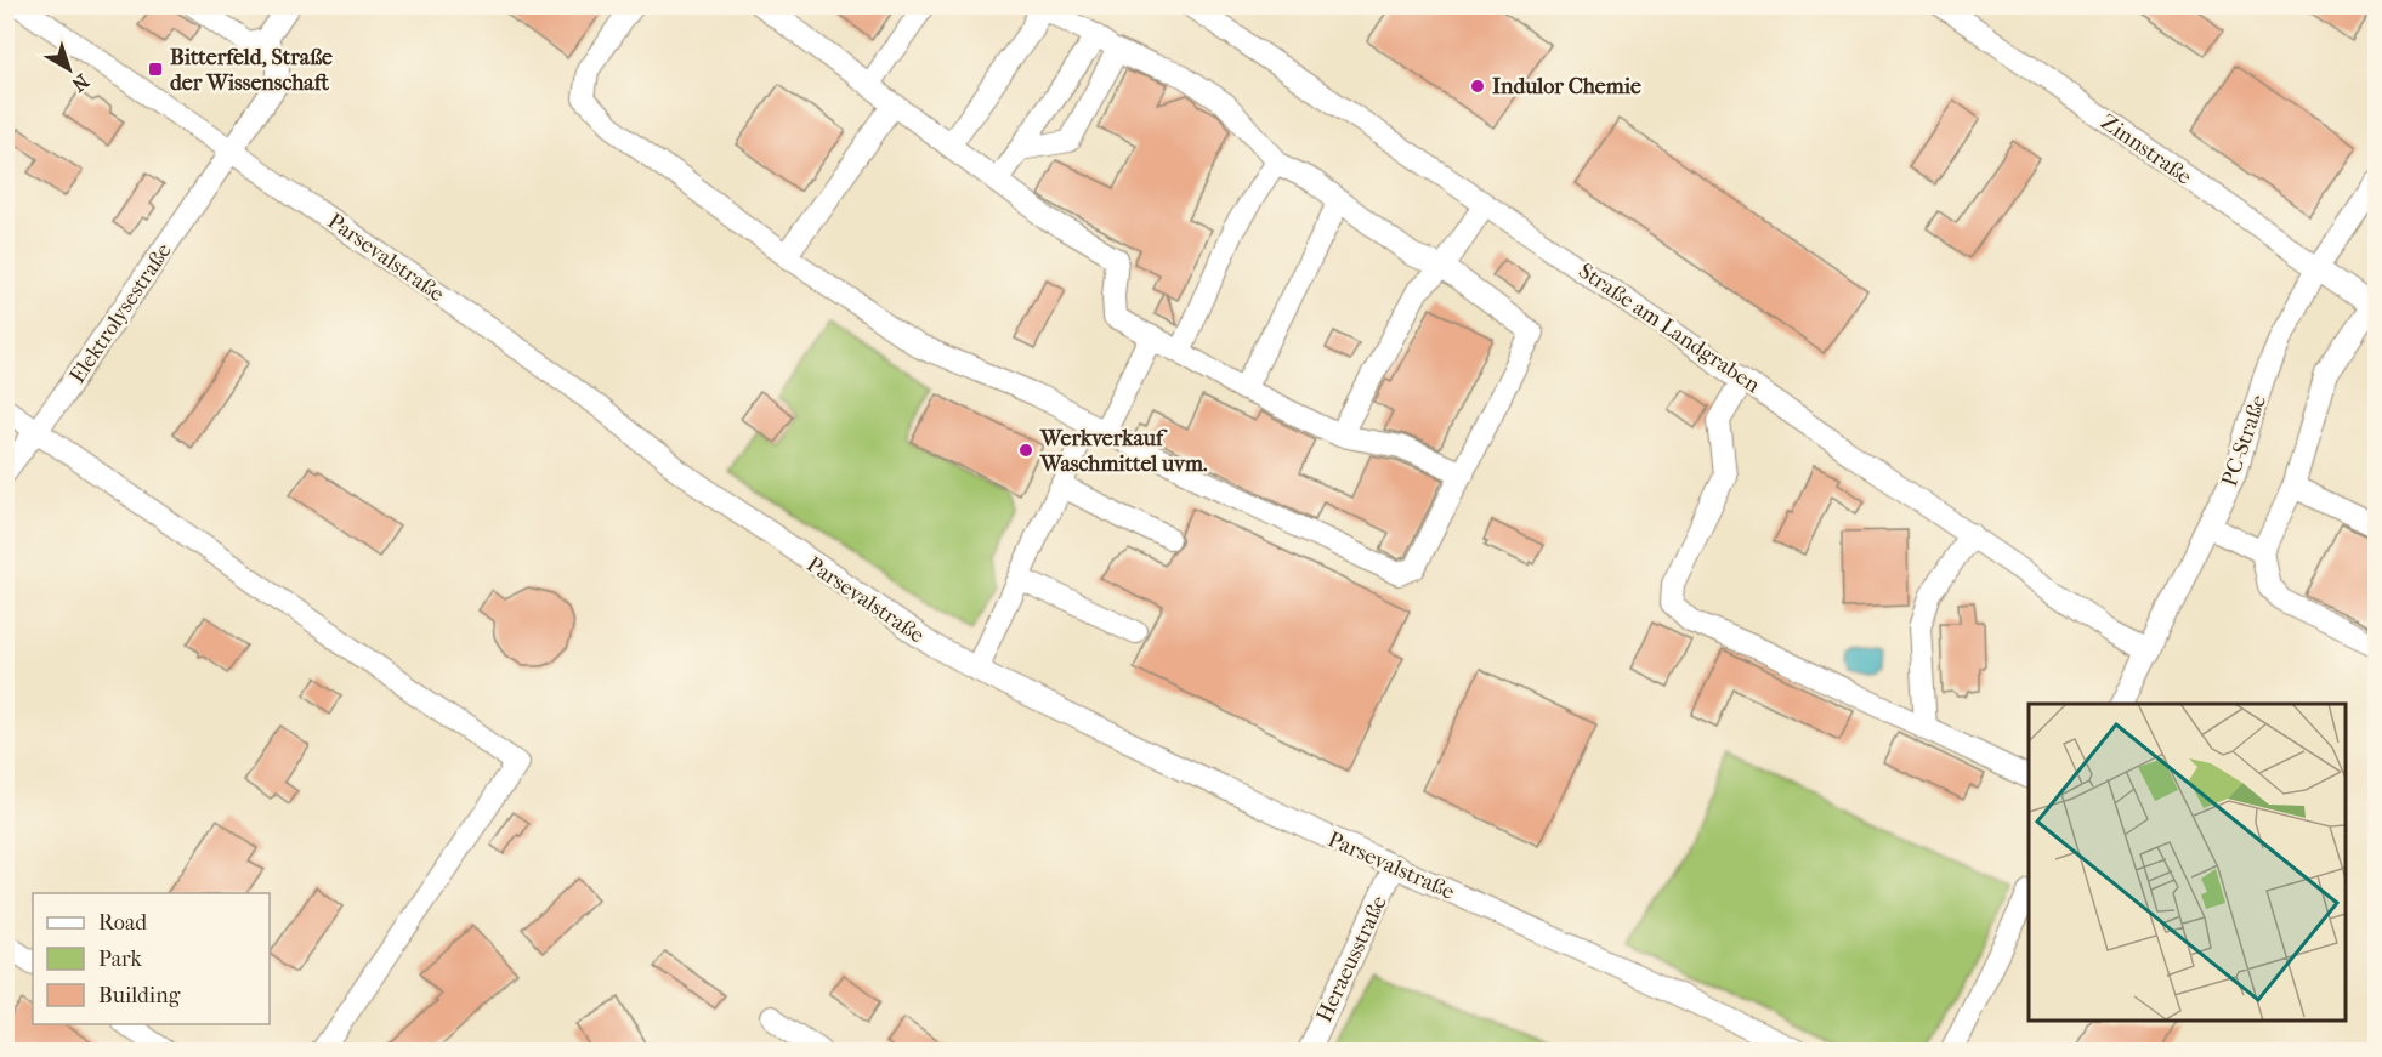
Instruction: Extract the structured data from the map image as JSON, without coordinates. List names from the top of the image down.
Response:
{
  "streets": {
    "street": [
      "Zinnstraße",
      "Parsevalstraße",
      "Elektrolysestraße",
      "Straße am Landgraben",
      "PC-Straße",
      "Heraeusstraße"
    ]
  },
  "crossings": [
    ["Zinnstraße", "PC-Straße"],
    ["Parsevalstraße", "Elektrolysestraße"],
    ["Parsevalstraße", "Heraeusstraße"],
    ["Straße am Landgraben", "PC-Straße"]
  ],
  "places": {
    "transit": ["Bitterfeld, Straße der Wissenschaft"],
    "other": ["Indulor Chemie", "Werkverkauf Waschmittel uvm."]
  },
  "legend": ["Road", "Park", "Building"],
  "north": "bottom right"
}
